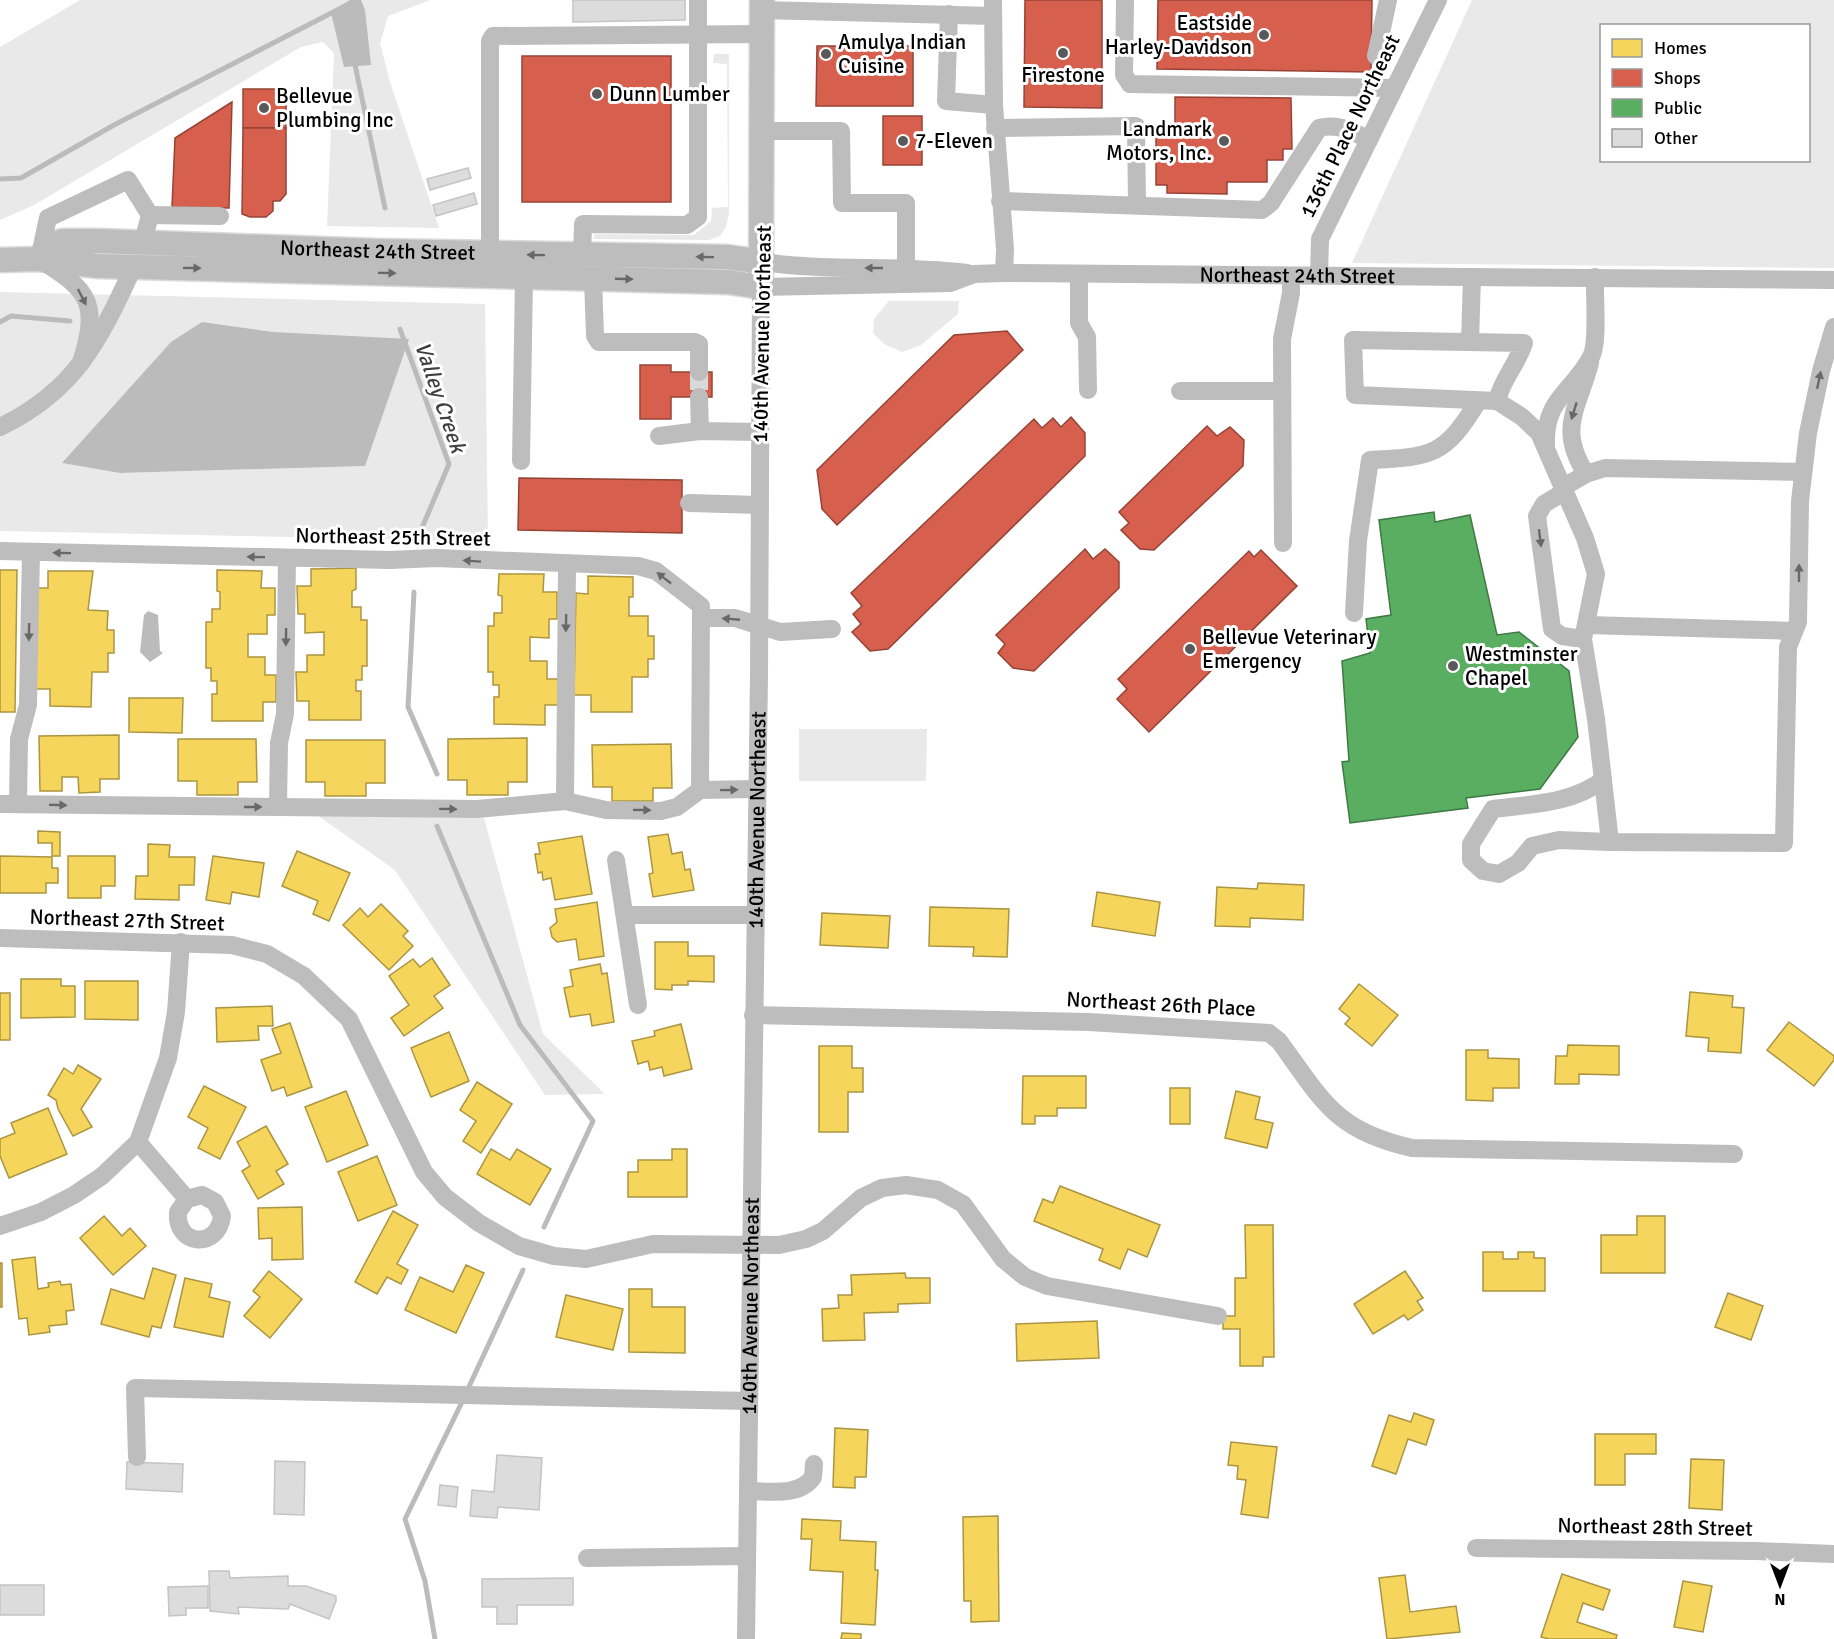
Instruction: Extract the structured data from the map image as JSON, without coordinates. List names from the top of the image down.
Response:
{
  "streets": {
    "main road": ["Northeast 24th Street", "140th Avenue Northeast"],
    "street": [
      "136th Place Northeast",
      "Northeast 25th Street",
      "Northeast 27th Street",
      "Northeast 26th Place",
      "Northeast 28th Street"
    ]
  },
  "crossings": [
    ["136th Place Northeast", "Northeast 24th Street"],
    ["Northeast 24th Street", "140th Avenue Northeast"],
    ["140th Avenue Northeast", "Northeast 27th Street"],
    ["140th Avenue Northeast", "Northeast 26th Place"]
  ],
  "one_way": ["Northeast 25th Street"],
  "water": ["Valley Creek"],
  "places": [
    "Eastside Harley-Davidson",
    "Firestone",
    "Amulya Indian Cuisine",
    "Dunn Lumber",
    "Bellevue Plumbing Inc",
    "7-Eleven",
    "Landmark Motors, Inc.",
    "Bellevue Veterinary Emergency",
    "Westminster Chapel"
  ],
  "legend": [
    "Homes",
    "Shops",
    "Public",
    "Other"
  ],
  "north": "bottom"
}
